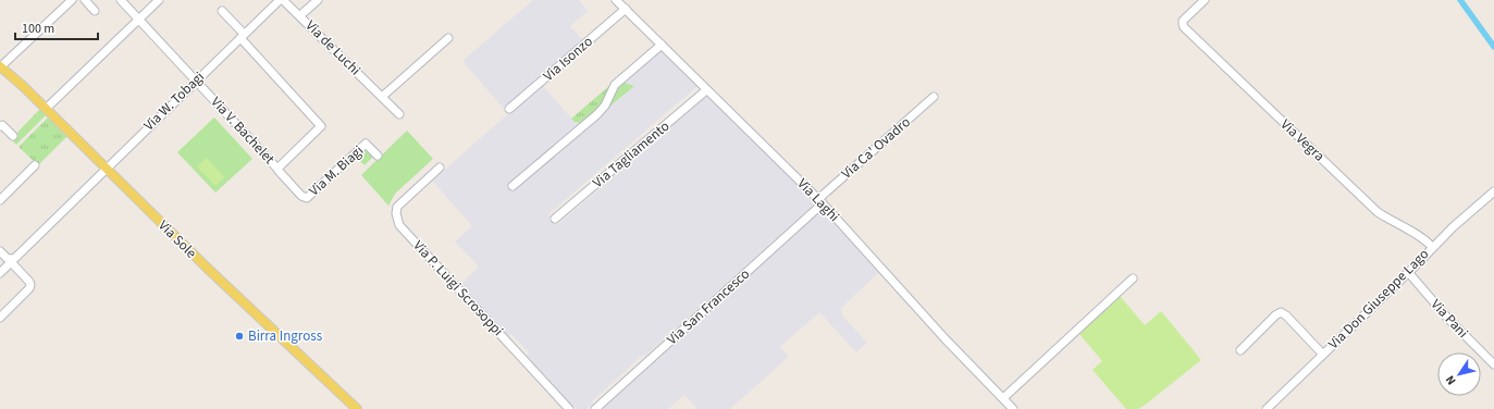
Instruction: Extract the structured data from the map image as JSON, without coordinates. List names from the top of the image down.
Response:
{
  "streets": {
    "main road": ["Via Sole"],
    "street": [
      "Via de Luchi",
      "Via Isonzo",
      "Via W. Tobagi",
      "Via V. Bachelet",
      "Via Vegra",
      "Via Ca' Ovadro",
      "Via Tagliamento",
      "Via M. Biagi",
      "Via Laghi",
      "Via P. Luigi Scrosoppi",
      "Via Don Giuseppe Lago",
      "Via San Francesco",
      "Via Pani"
    ]
  },
  "crossings": [
    ["Via Isonzo", "Via Laghi"],
    ["Via W. Tobagi", "Via V. Bachelet"],
    ["Via W. Tobagi", "Via Sole"],
    ["Via V. Bachelet", "Via M. Biagi"],
    ["Via Vegra", "Via Don Giuseppe Lago"],
    ["Via Ca' Ovadro", "Via Laghi"],
    ["Via Ca' Ovadro", "Via San Francesco"],
    ["Via Tagliamento", "Via Laghi"],
    ["Via Laghi", "Via San Francesco"],
    ["Via Don Giuseppe Lago", "Via Pani"]
  ],
  "places": ["Birra Ingross"],
  "scale_bar": "100 m",
  "north": "bottom left"
}
